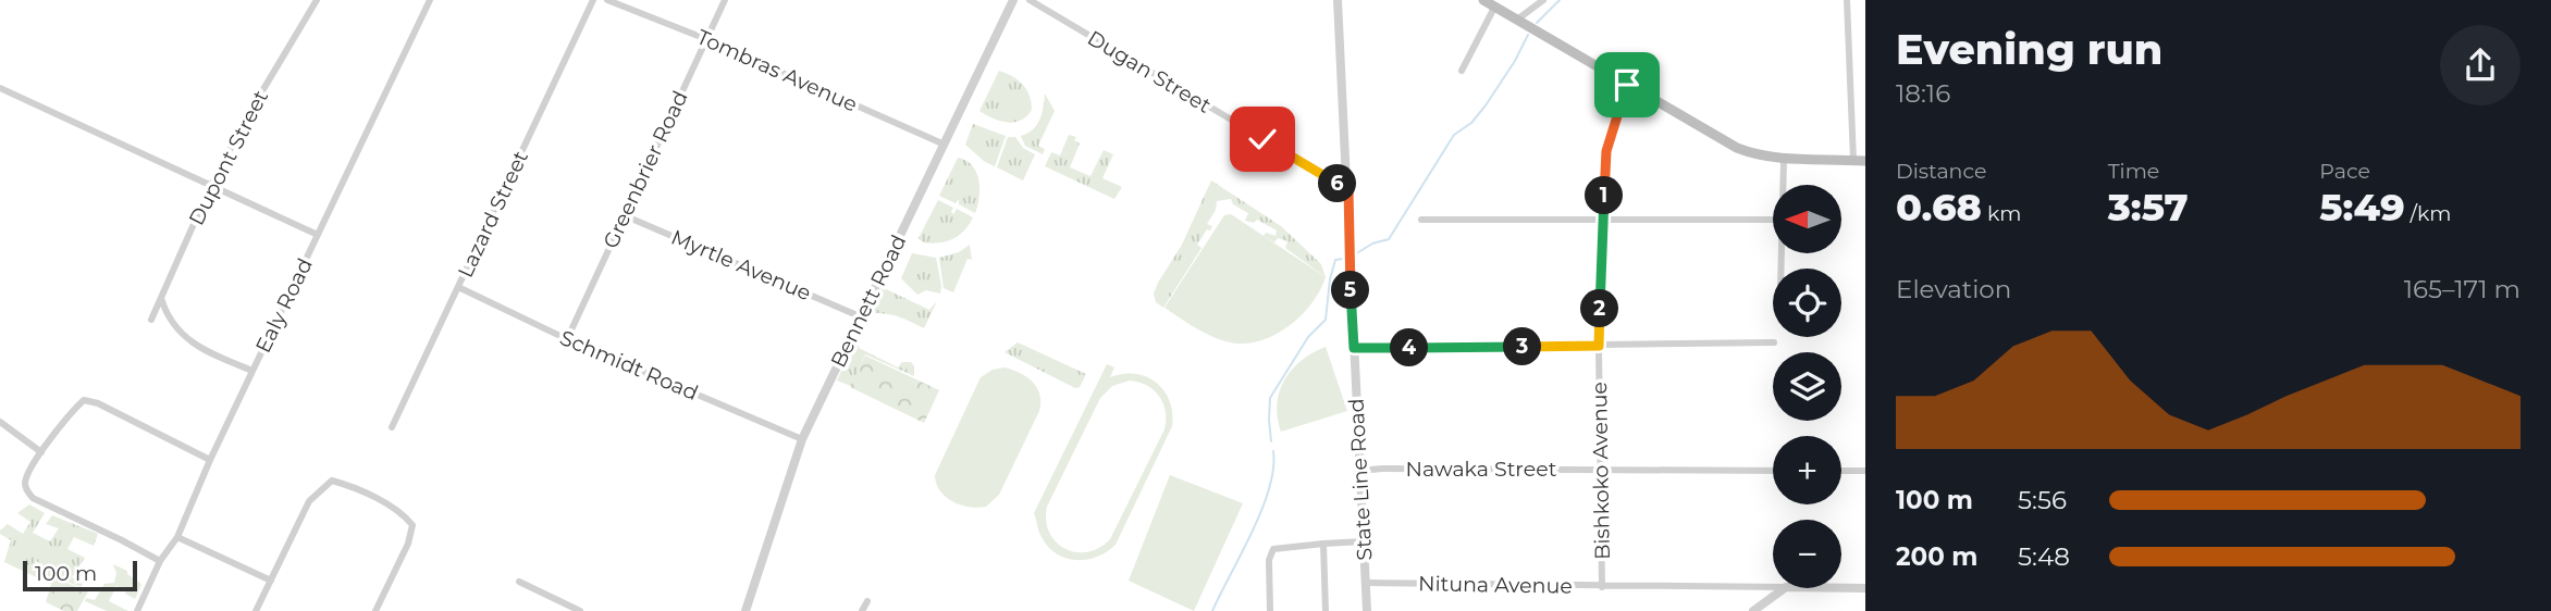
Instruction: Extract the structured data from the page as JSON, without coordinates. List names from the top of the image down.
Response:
{
  "streets": {
    "street": [
      "Tombras Avenue",
      "Dugan Street",
      "Dupont Street",
      "Greenbrier Road",
      "Lazard Street",
      "Myrtle Avenue",
      "Bennett Road",
      "Ealy Road",
      "Schmidt Road",
      "Nawaka Street",
      "Bishkoko Avenue",
      "State Line Road",
      "Nituna Avenue"
    ]
  },
  "crossings": [
    ["Tombras Avenue", "Greenbrier Road"],
    ["Tombras Avenue", "Bennett Road"],
    ["Dugan Street", "State Line Road"],
    ["Greenbrier Road", "Myrtle Avenue"],
    ["Greenbrier Road", "Schmidt Road"],
    ["Lazard Street", "Schmidt Road"],
    ["Myrtle Avenue", "Bennett Road"],
    ["Bennett Road", "Schmidt Road"],
    ["Nawaka Street", "Bishkoko Avenue"],
    ["Nawaka Street", "State Line Road"],
    ["Bishkoko Avenue", "Nituna Avenue"],
    ["State Line Road", "Nituna Avenue"]
  ],
  "scale_bar": "100 m",
  "north": "left",
  "page": {
    "heading": ["Evening run", "18:16"],
    "stats": [
      ["Distance", "0.68 km"],
      ["Time", "3:57"],
      ["Pace", "5:49 /km"]
    ],
    "pins": [
      "6",
      "1",
      "5",
      "2",
      "3",
      "4"
    ],
    "map_buttons": ["+", "−"],
    "chart": ["Elevation", "165–171 m"],
    "list": [
      {
        "name": "100 m",
        "note": "5:56"
      },
      {
        "name": "200 m",
        "note": "5:48"
      }
    ],
    "scale": "100 m"
  }
}
